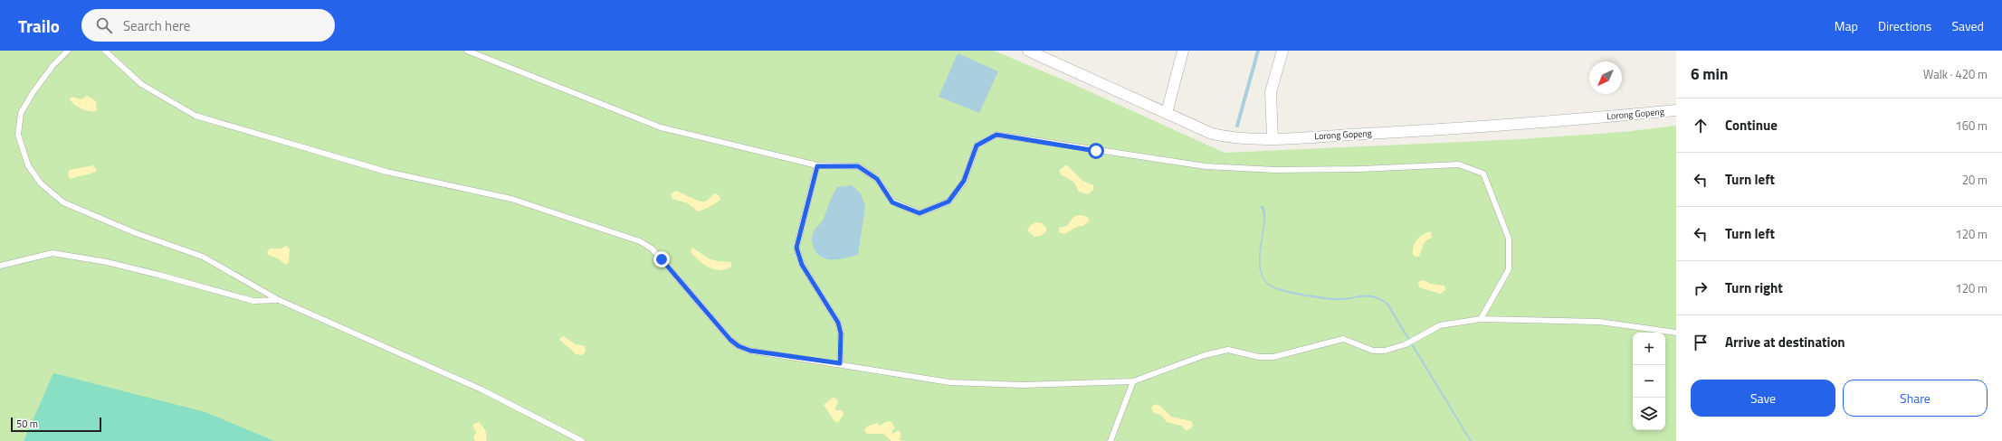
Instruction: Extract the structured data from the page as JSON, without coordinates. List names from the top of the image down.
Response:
{
  "streets": {
    "street": ["Lorong Gopeng"]
  },
  "scale_bar": "50 m",
  "north": "bottom left",
  "page": {
    "header": "Trailo",
    "search": "Search here",
    "nav": ["Map", "Directions", "Saved"],
    "heading": ["6 min", "Walk · 420 m"],
    "list": [
      ["Continue", "160 m"],
      ["Turn left", "20 m"],
      ["Turn left", "120 m"],
      ["Turn right", "120 m"],
      "Arrive at destination"
    ],
    "map_buttons": ["+", "−"],
    "buttons": ["Save", "Share"],
    "scale": "50 m"
  }
}
